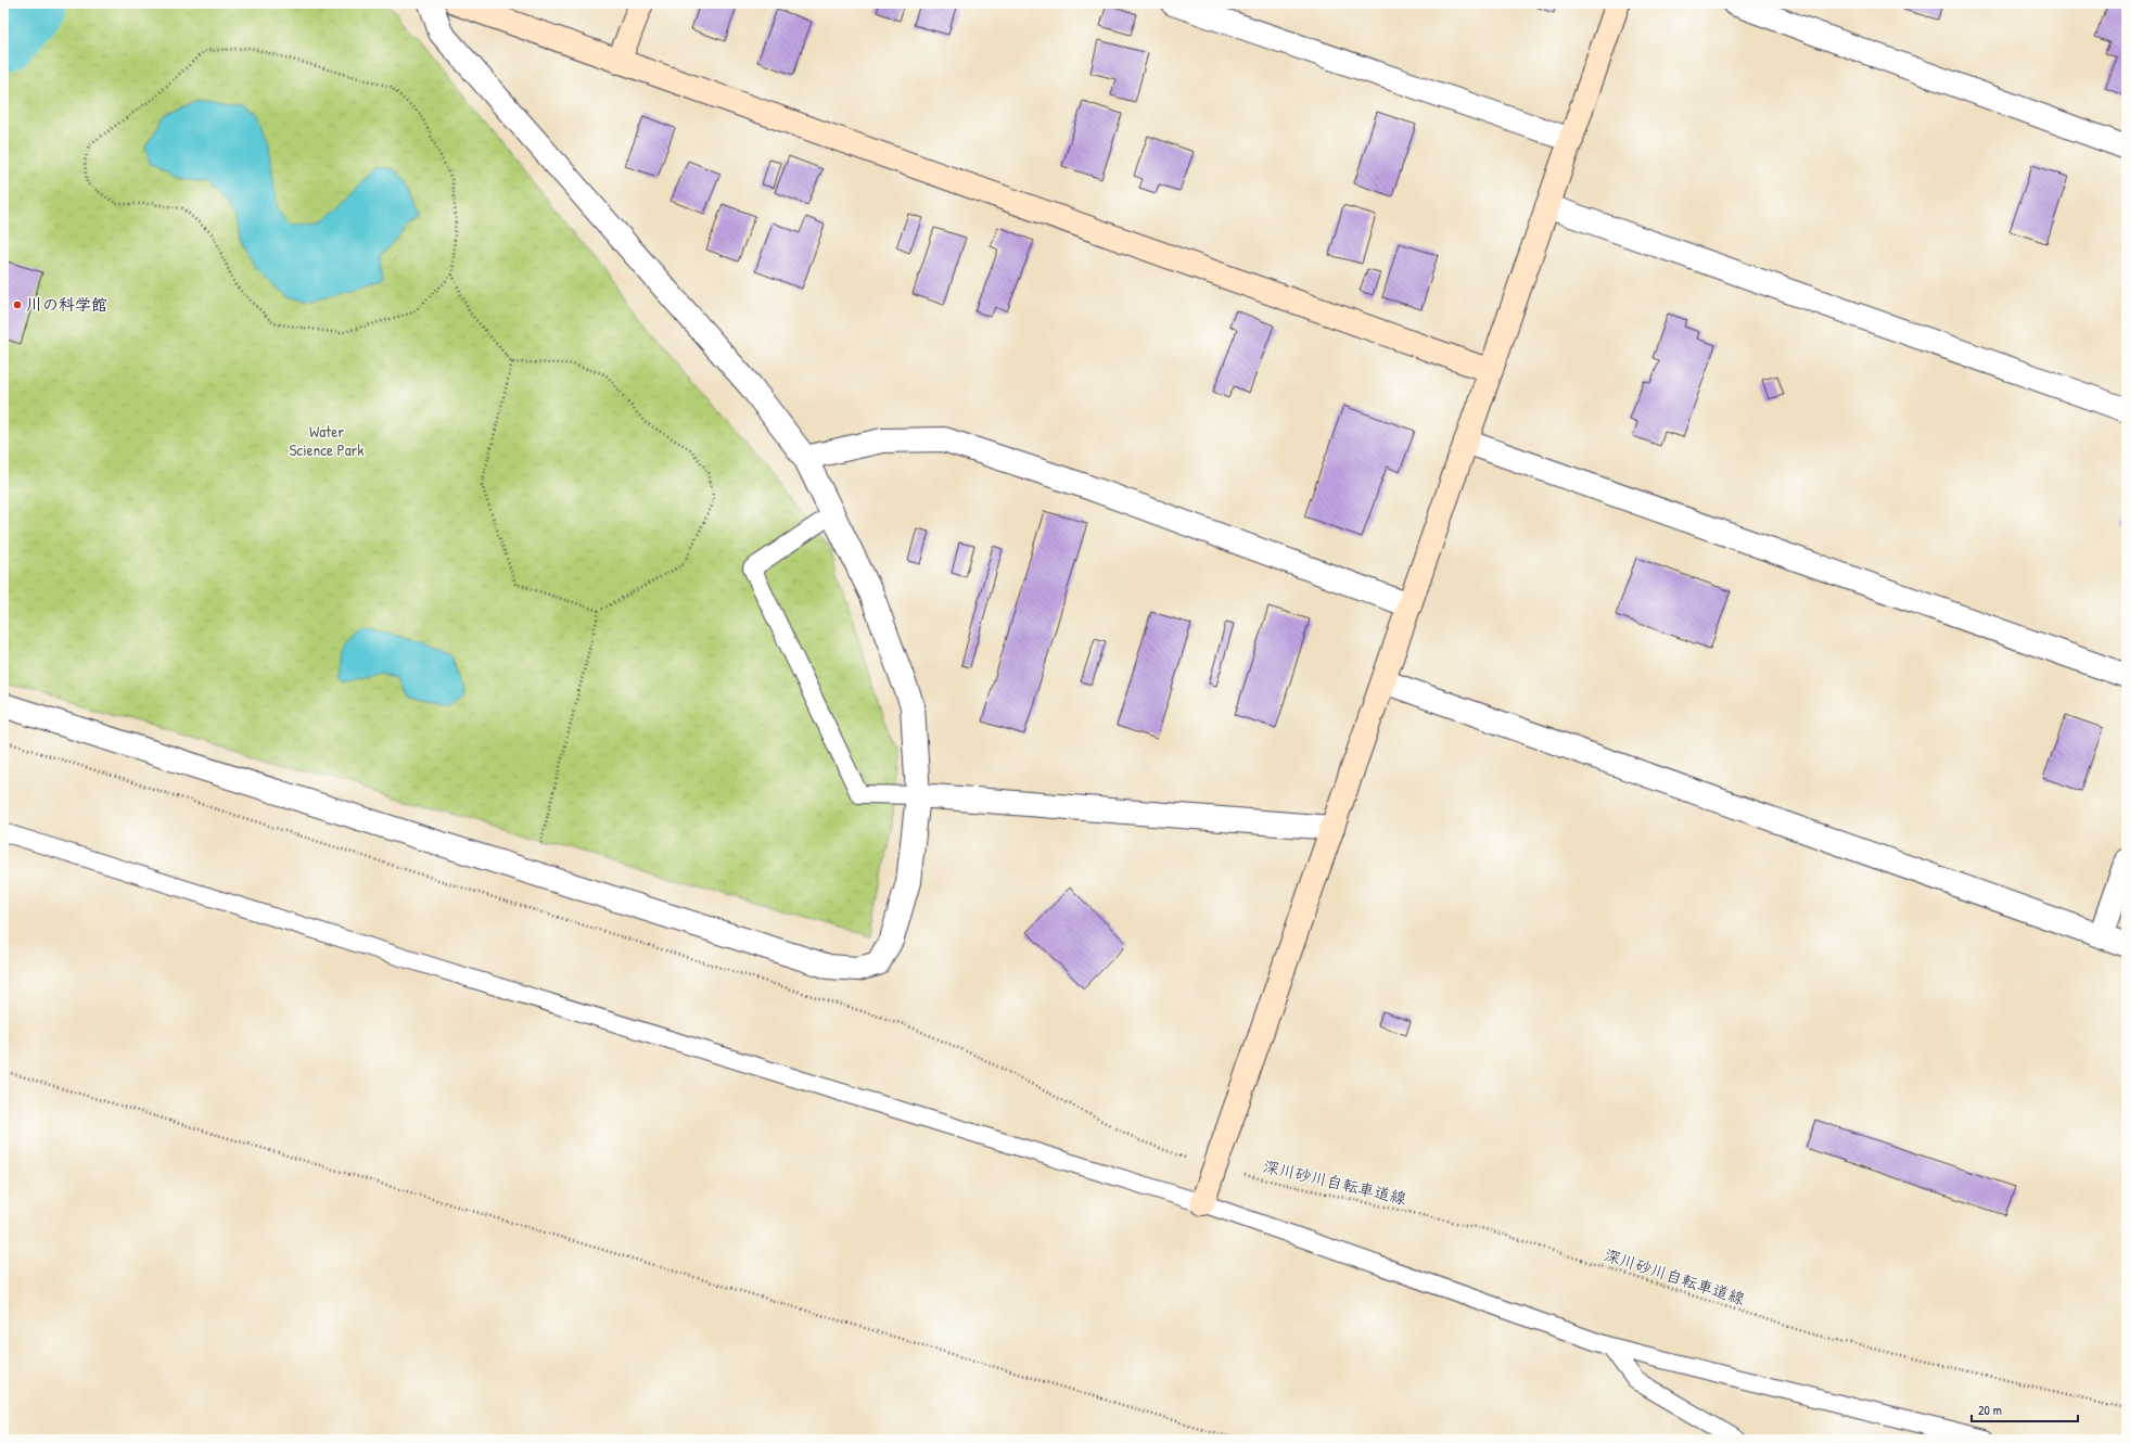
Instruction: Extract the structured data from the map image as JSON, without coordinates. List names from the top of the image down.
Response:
{
  "streets": {
    "path": ["深川砂川自転車道線"]
  },
  "parks": ["Water Science Park"],
  "places": ["川の科学館"],
  "scale_bar": "20 m"
}
